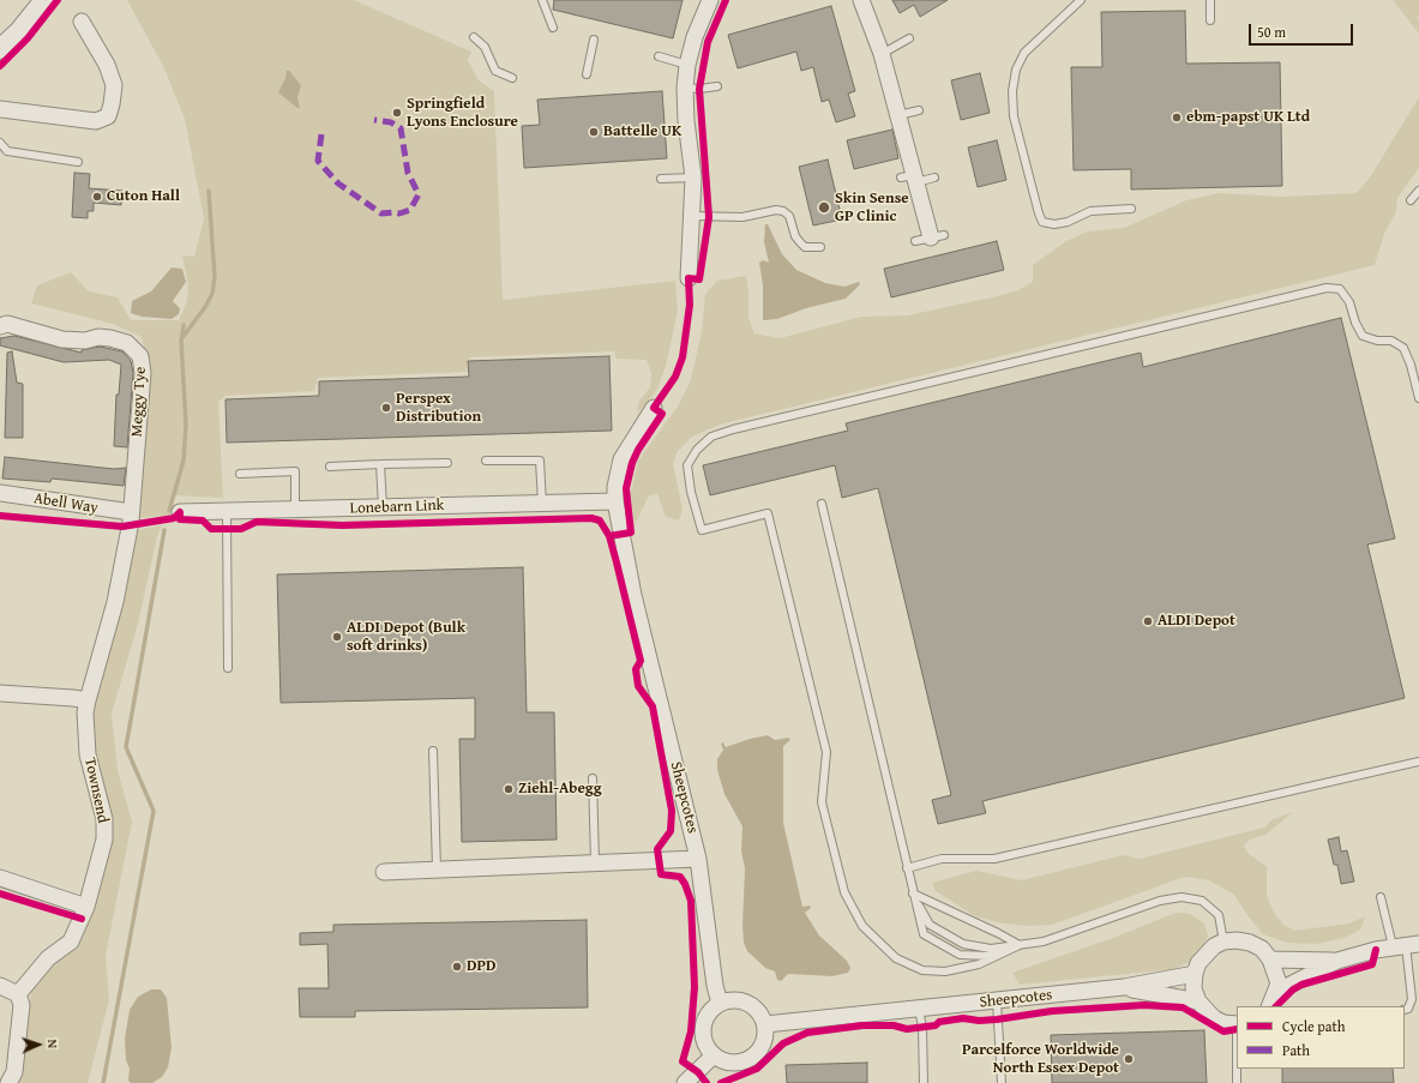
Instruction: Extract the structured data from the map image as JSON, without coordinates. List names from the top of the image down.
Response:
{
  "streets": {
    "street": [
      "Meggy Tye",
      "Abell Way",
      "Lonebarn Link",
      "Townsend",
      "Sheepcotes"
    ]
  },
  "crossings": [
    ["Meggy Tye", "Abell Way"],
    ["Meggy Tye", "Townsend"],
    ["Abell Way", "Townsend"],
    ["Lonebarn Link", "Sheepcotes"]
  ],
  "places": [
    "Springfield Lyons Enclosure",
    "ebm-papst UK Ltd",
    "Battelle UK",
    "Cuton Hall",
    "Skin Sense GP Clinic",
    "Perspex Distribution",
    "ALDI Depot",
    "ALDI Depot (Bulk soft drinks)",
    "Ziehl-Abegg",
    "DPD",
    "Parcelforce Worldwide North Essex Depot"
  ],
  "legend": ["Cycle path", "Path"],
  "scale_bar": "50 m",
  "north": "right"
}
